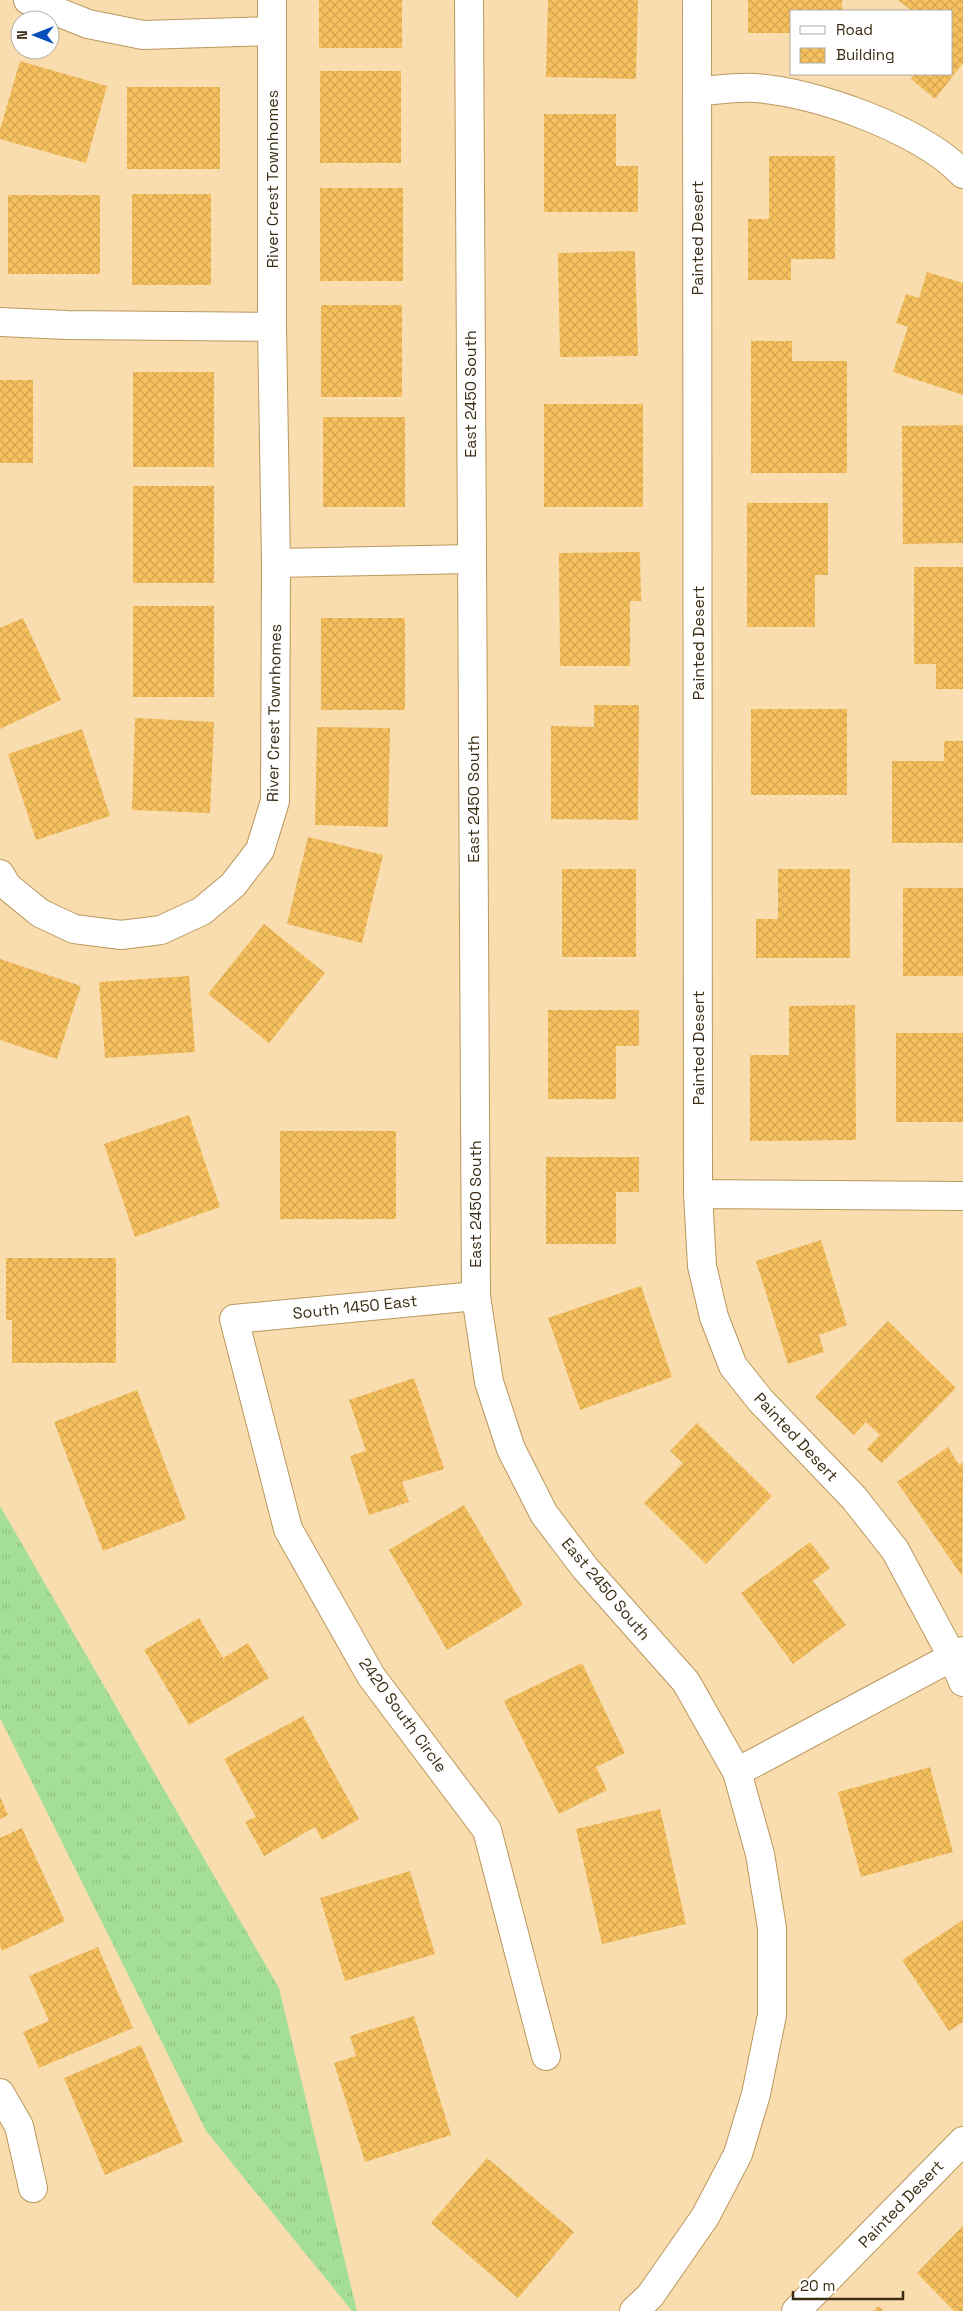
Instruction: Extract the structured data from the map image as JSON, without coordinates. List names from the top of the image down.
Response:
{
  "streets": {
    "street": [
      "River Crest Townhomes",
      "Painted Desert",
      "East 2450 South",
      "South 1450 East",
      "2420 South Circle"
    ]
  },
  "crossings": [
    ["Painted Desert", "East 2450 South"],
    ["East 2450 South", "South 1450 East"],
    ["South 1450 East", "2420 South Circle"]
  ],
  "legend": ["Road", "Building"],
  "scale_bar": "20 m",
  "north": "left"
}
